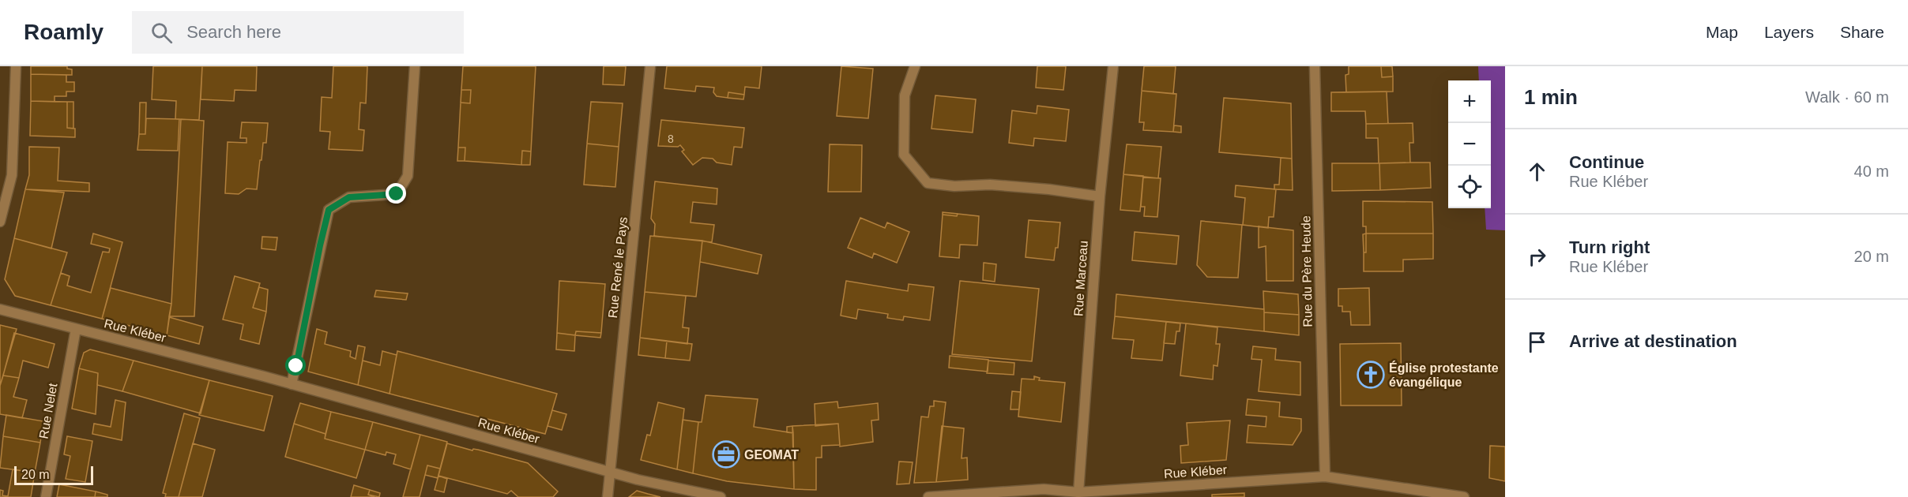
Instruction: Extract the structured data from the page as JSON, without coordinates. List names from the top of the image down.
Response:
{
  "streets": {
    "street": [
      "Rue René le Pays",
      "Rue du Père Heude",
      "Rue Marceau",
      "Rue Kléber",
      "Rue Nelet"
    ]
  },
  "crossings": [
    ["Rue René le Pays", "Rue Kléber"],
    ["Rue du Père Heude", "Rue Kléber"],
    ["Rue Marceau", "Rue Kléber"],
    ["Rue Kléber", "Rue Nelet"]
  ],
  "places": {
    "church": ["Église protestante évangélique"],
    "office": ["GEOMAT"]
  },
  "house_numbers": ["8"],
  "scale_bar": "20 m",
  "page": {
    "header": "Roamly",
    "search": "Search here",
    "nav": ["Map", "Layers", "Share"],
    "heading": ["1 min", "Walk · 60 m"],
    "map_buttons": ["+", "−"],
    "list": [
      ["Continue", "Rue Kléber", "40 m"],
      ["Turn right", "Rue Kléber", "20 m"],
      "Arrive at destination"
    ],
    "scale": "20 m"
  }
}
